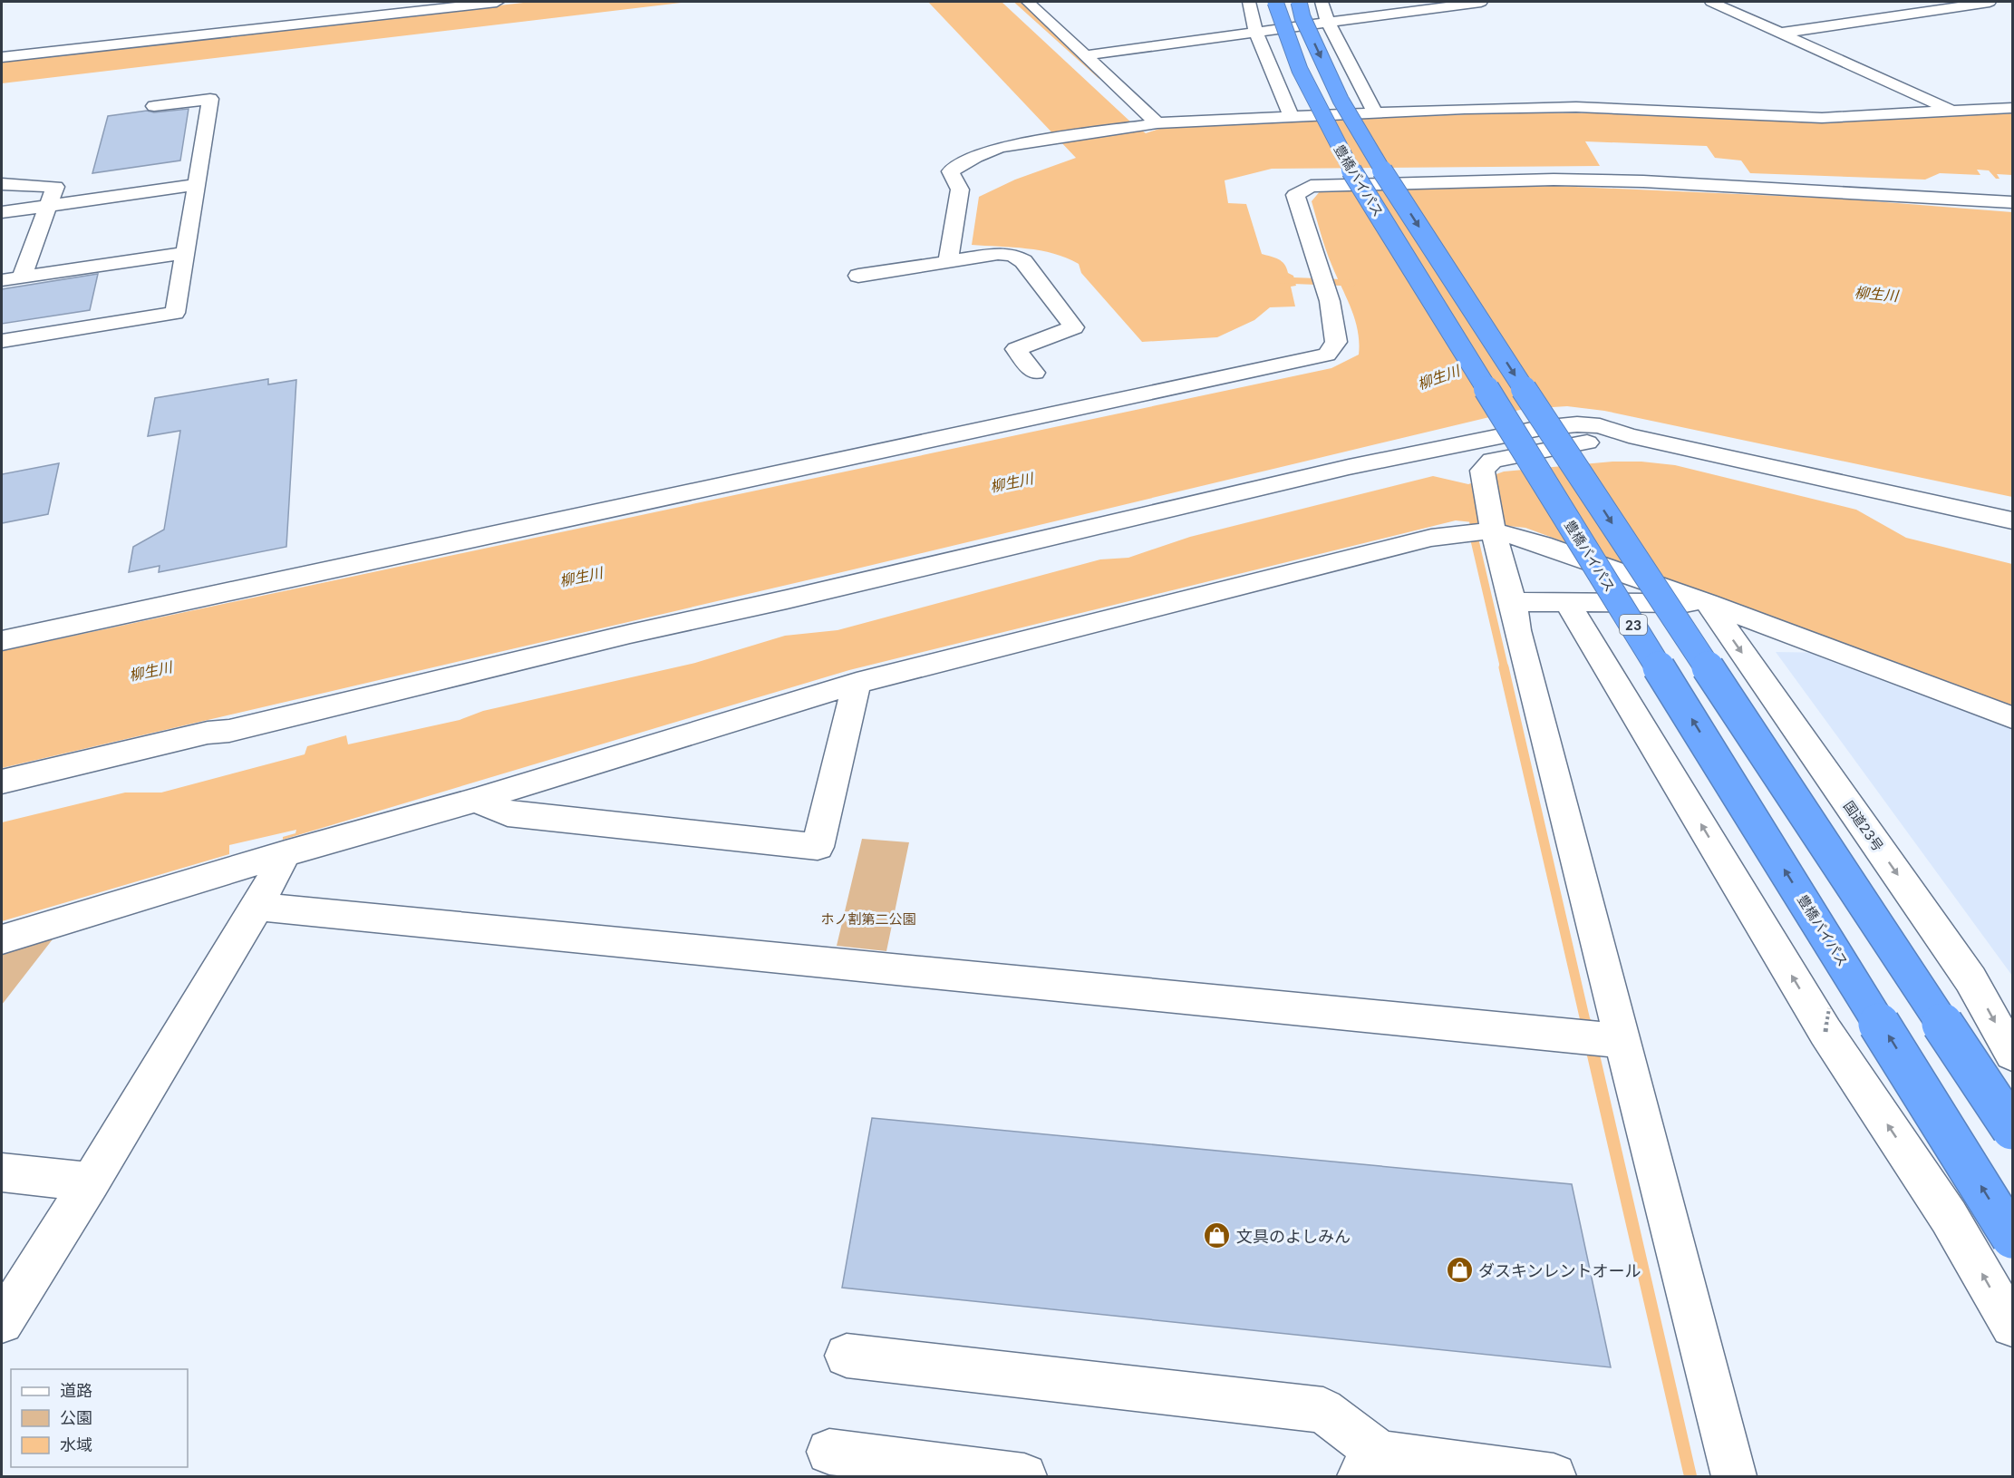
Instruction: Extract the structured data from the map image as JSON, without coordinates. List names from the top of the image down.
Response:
{
  "streets": {
    "highway": ["豊橋バイパス", "23"],
    "street": ["国道23号"]
  },
  "water": ["柳生川"],
  "parks": ["ホノ割第二公園"],
  "places": {
    "shop": ["文具のよしみん", "ダスキンレントオール"]
  },
  "legend": ["道路", "公園", "水域"]
}
